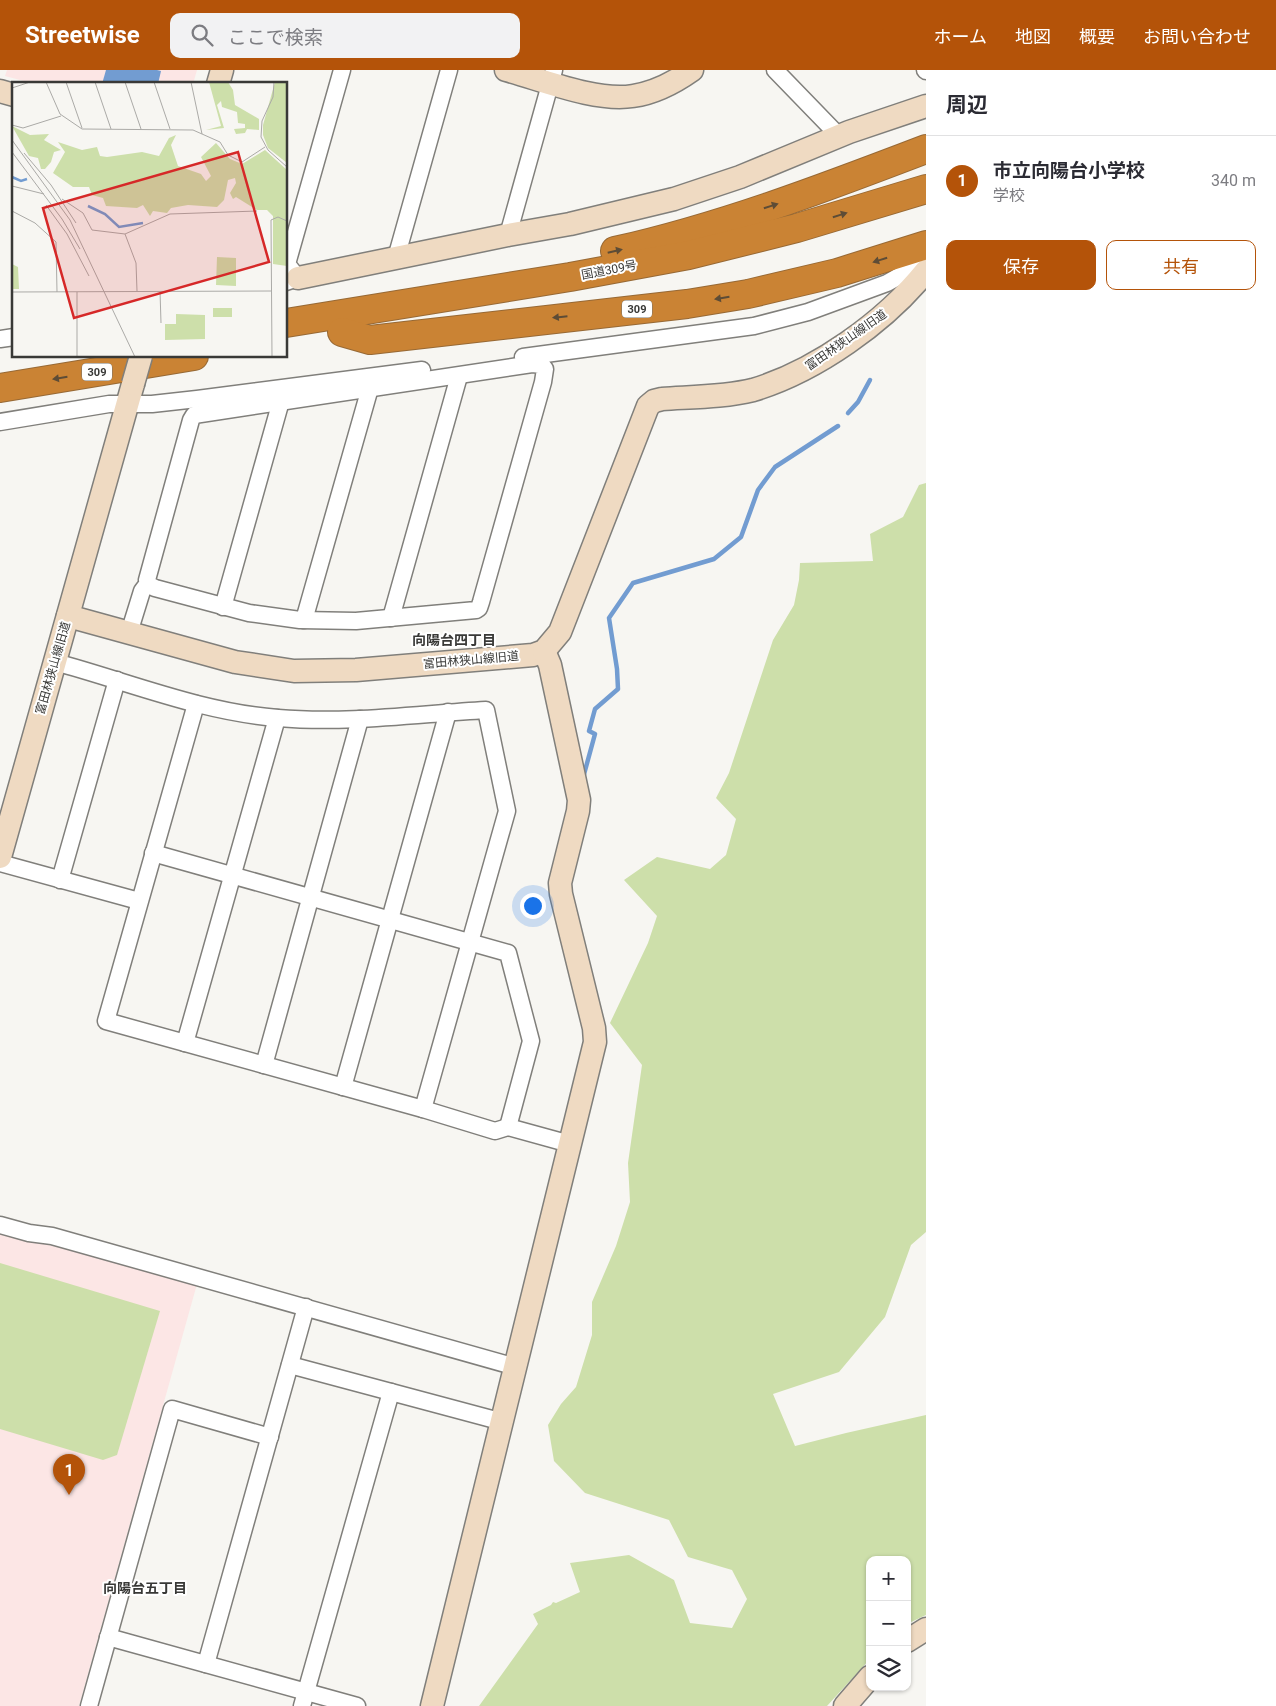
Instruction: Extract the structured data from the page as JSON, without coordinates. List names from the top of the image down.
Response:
{
  "streets": {
    "highway": ["国道309号", "309"],
    "street": ["富田林狭山線旧道"]
  },
  "crossings": [
    ["国道309号", "309"]
  ],
  "districts": ["向陽台四丁目", "向陽台五丁目"],
  "page": {
    "header": "Streetwise",
    "search": "ここで検索",
    "nav": [
      "ホーム",
      "地図",
      "概要",
      "お問い合わせ"
    ],
    "heading": "周辺",
    "list": [
      {
        "mark": "1",
        "name": "市立向陽台小学校",
        "note": "学校",
        "value": "340 m"
      }
    ],
    "buttons": ["保存", "共有"],
    "pins": "1",
    "map_buttons": ["+", "−"]
  }
}
